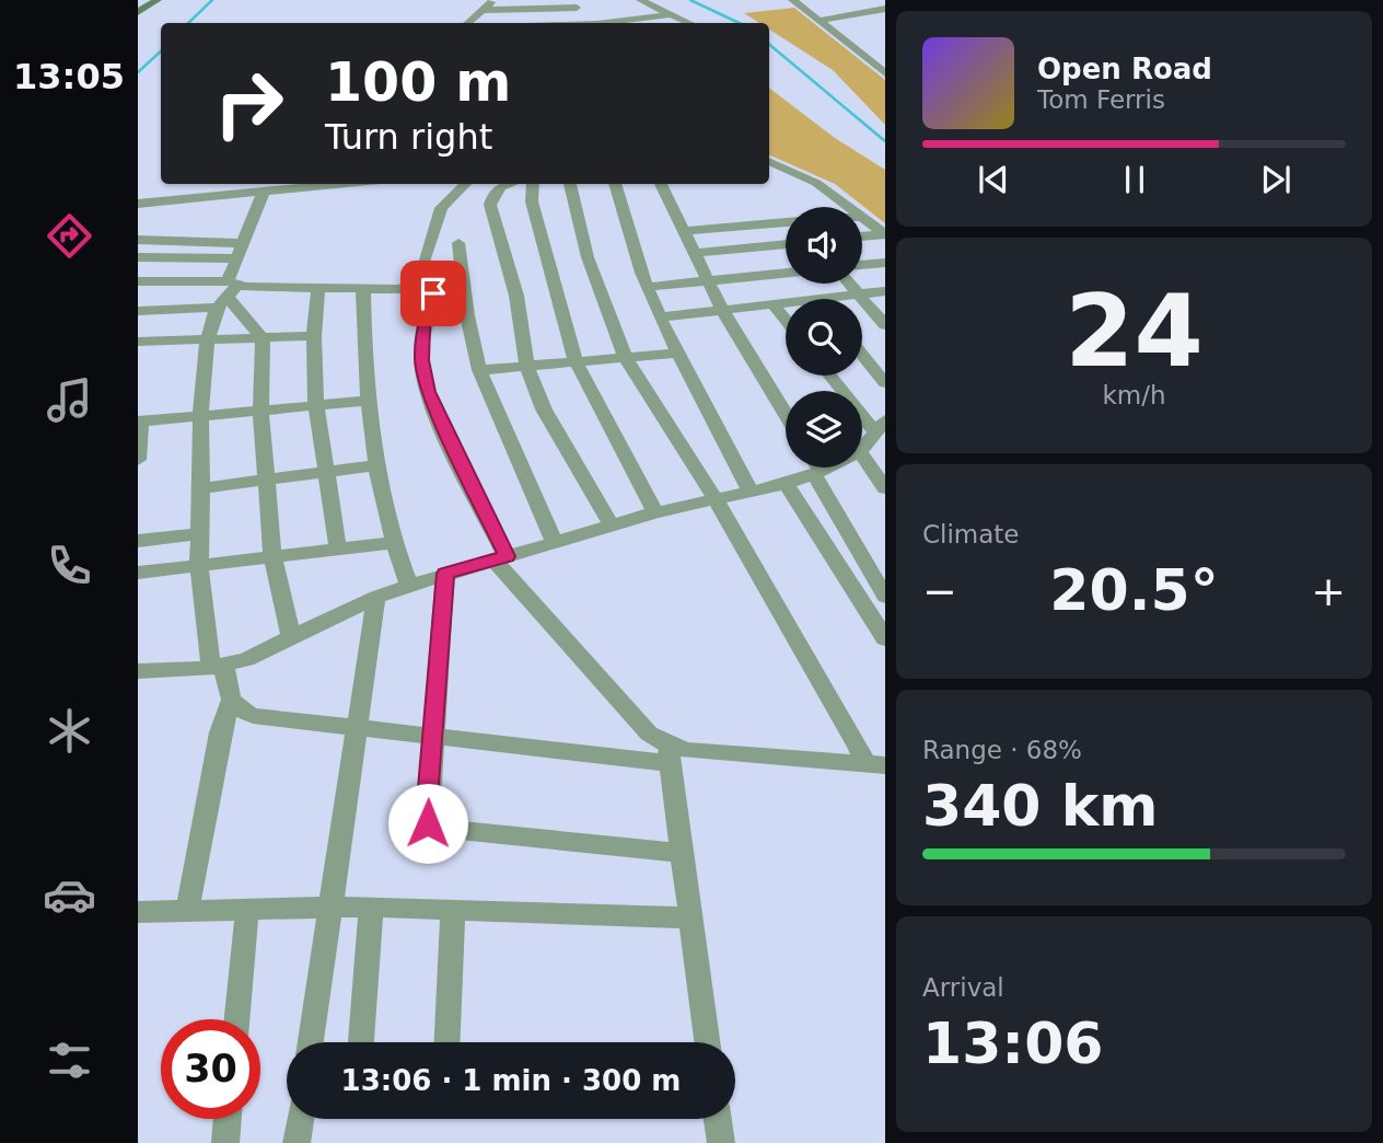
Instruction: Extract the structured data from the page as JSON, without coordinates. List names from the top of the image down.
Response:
{
  "page": {
    "tabs": "13:05",
    "turn": ["100 m", "Turn right"],
    "song": ["Open Road", "Tom Ferris"],
    "tile": [
      ["24", "km/h"],
      "Climate",
      ["Range · 68%", "340 km"],
      ["Arrival", "13:06"]
    ],
    "heat": ["−", "20.5°", "+"],
    "limit": "30",
    "trip": "13:06 · 1 min · 300 m"
  }
}
